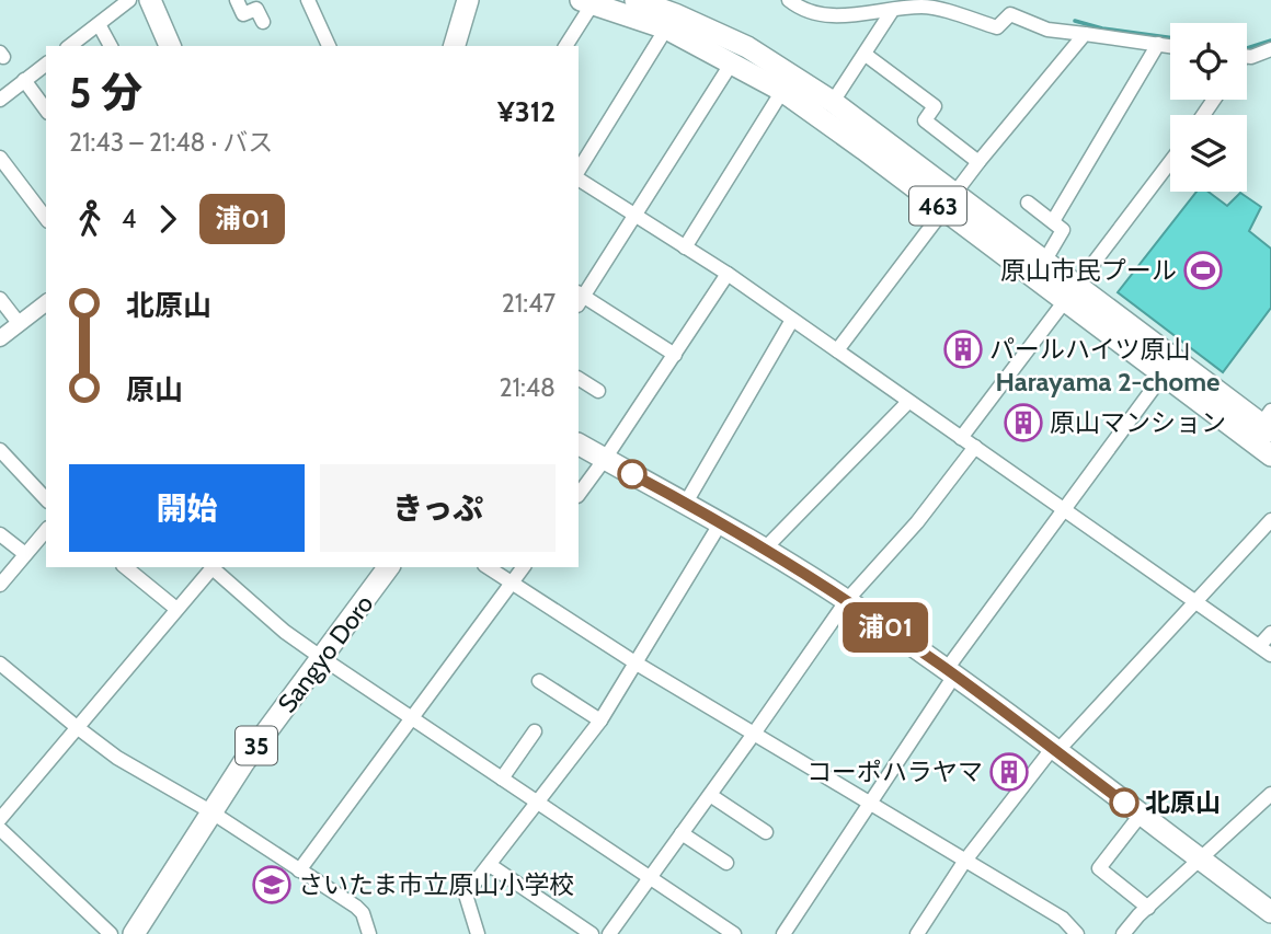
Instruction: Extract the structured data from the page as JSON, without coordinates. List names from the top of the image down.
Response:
{
  "streets": {
    "main road": ["463", "Sangyo Doro", "35"]
  },
  "districts": ["Harayama 2-chome"],
  "places": {
    "sports": ["原山市民プール"],
    "building": ["パールハイツ原山", "原山マンション", "コーポハラヤマ"],
    "other": ["北原山"],
    "school or university": ["さいたま市立原山小学校"]
  },
  "lines": ["bus line 浦01"],
  "page": {
    "on_map": "浦01",
    "heading": ["5 分", "21:43 – 21:48 · バス", "¥312"],
    "legs": ["4", "浦01"],
    "list": [
      {
        "name": "北原山",
        "value": "21:47"
      },
      {
        "name": "原山",
        "value": "21:48"
      }
    ],
    "buttons": ["開始", "きっぷ"]
  }
}
